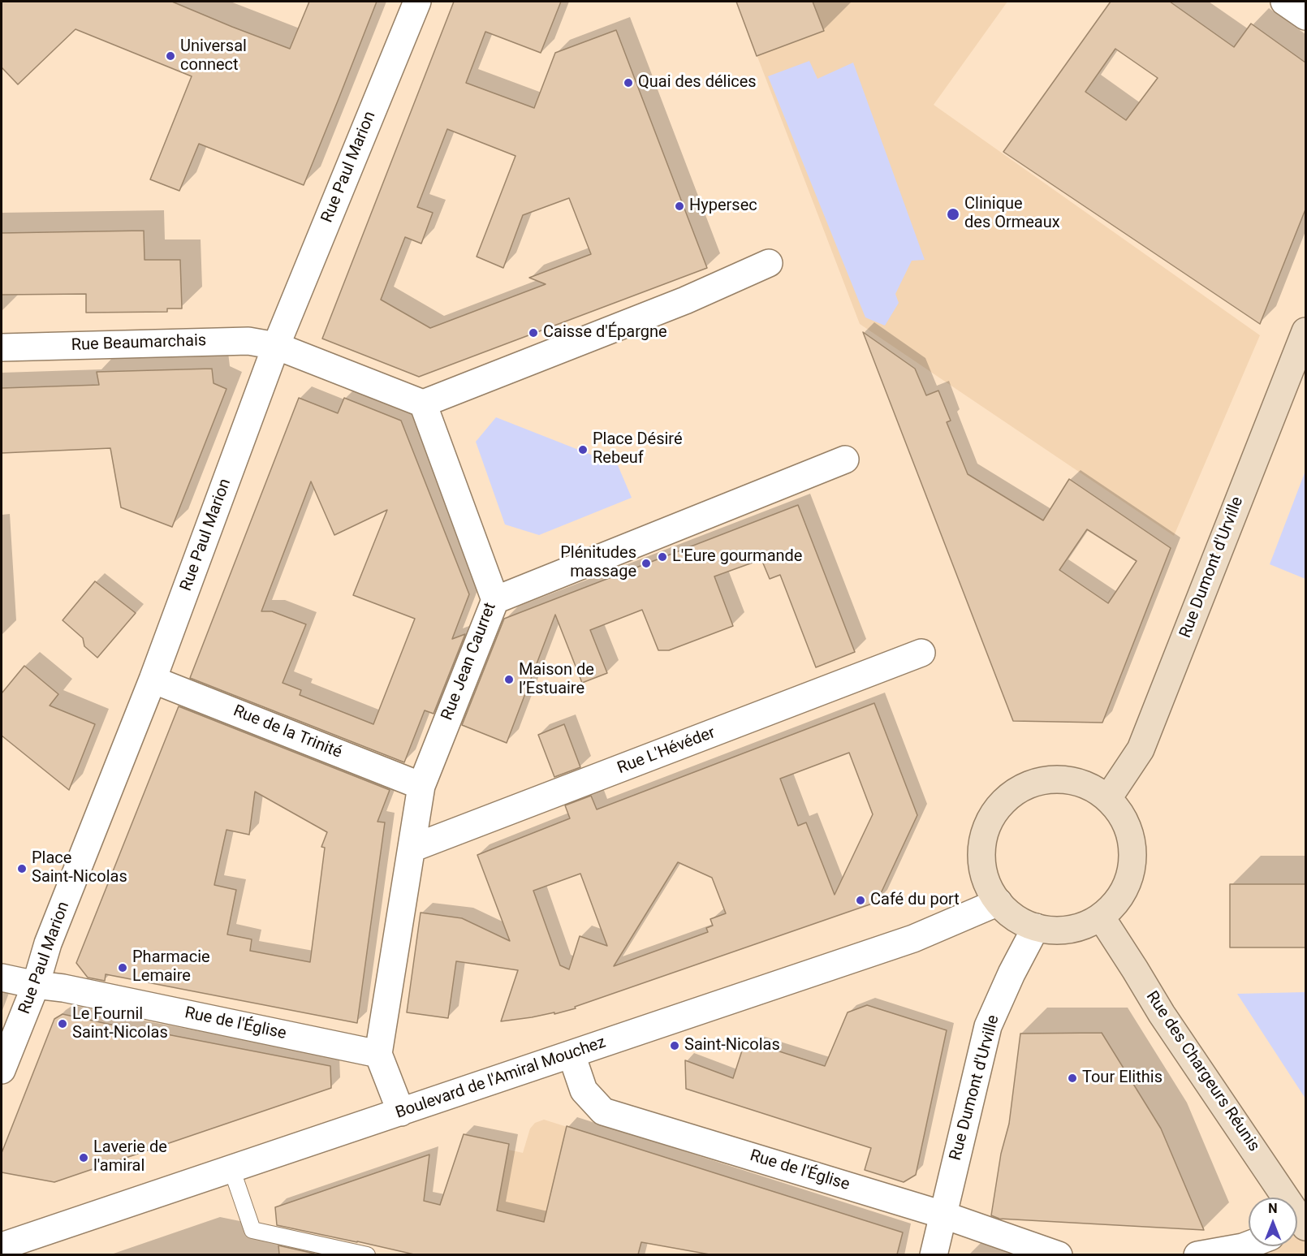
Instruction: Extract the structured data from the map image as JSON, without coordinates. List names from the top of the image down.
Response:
{
  "streets": {
    "street": [
      "Rue Paul Marion",
      "Rue Beaumarchais",
      "Rue Dumont d'Urville",
      "Rue Jean Caurret",
      "Rue de la Trinité",
      "Rue L'Hévéder",
      "Rue de l'Église",
      "Rue des Chargeurs Réunis",
      "Boulevard de l'Amiral Mouchez"
    ]
  },
  "crossings": [
    ["Rue Paul Marion", "Rue Beaumarchais"],
    ["Rue Paul Marion", "Rue de la Trinité"],
    ["Rue Paul Marion", "Rue de l'Église"],
    ["Rue Dumont d'Urville", "Rue de l'Église"],
    ["Rue Dumont d'Urville", "Rue des Chargeurs Réunis"],
    ["Rue Dumont d'Urville", "Boulevard de l'Amiral Mouchez"],
    ["Rue Jean Caurret", "Rue de la Trinité"],
    ["Rue Jean Caurret", "Rue L'Hévéder"],
    ["Rue Jean Caurret", "Rue de l'Église"],
    ["Rue de l'Église", "Boulevard de l'Amiral Mouchez"],
    ["Rue des Chargeurs Réunis", "Boulevard de l'Amiral Mouchez"]
  ],
  "places": [
    "Universal connect",
    "Quai des délices",
    "Hypersec",
    "Clinique des Ormeaux",
    "Caisse d'Épargne",
    "Place Désiré Rebeuf",
    "L'Eure gourmande",
    "Plénitudes massage",
    "Maison de l’Estuaire",
    "Place Saint-Nicolas",
    "Café du port",
    "Pharmacie Lemaire",
    "Le Fournil Saint-Nicolas",
    "Saint-Nicolas",
    "Tour Elithis",
    "Laverie de l'amiral"
  ],
  "north": "top"
}
